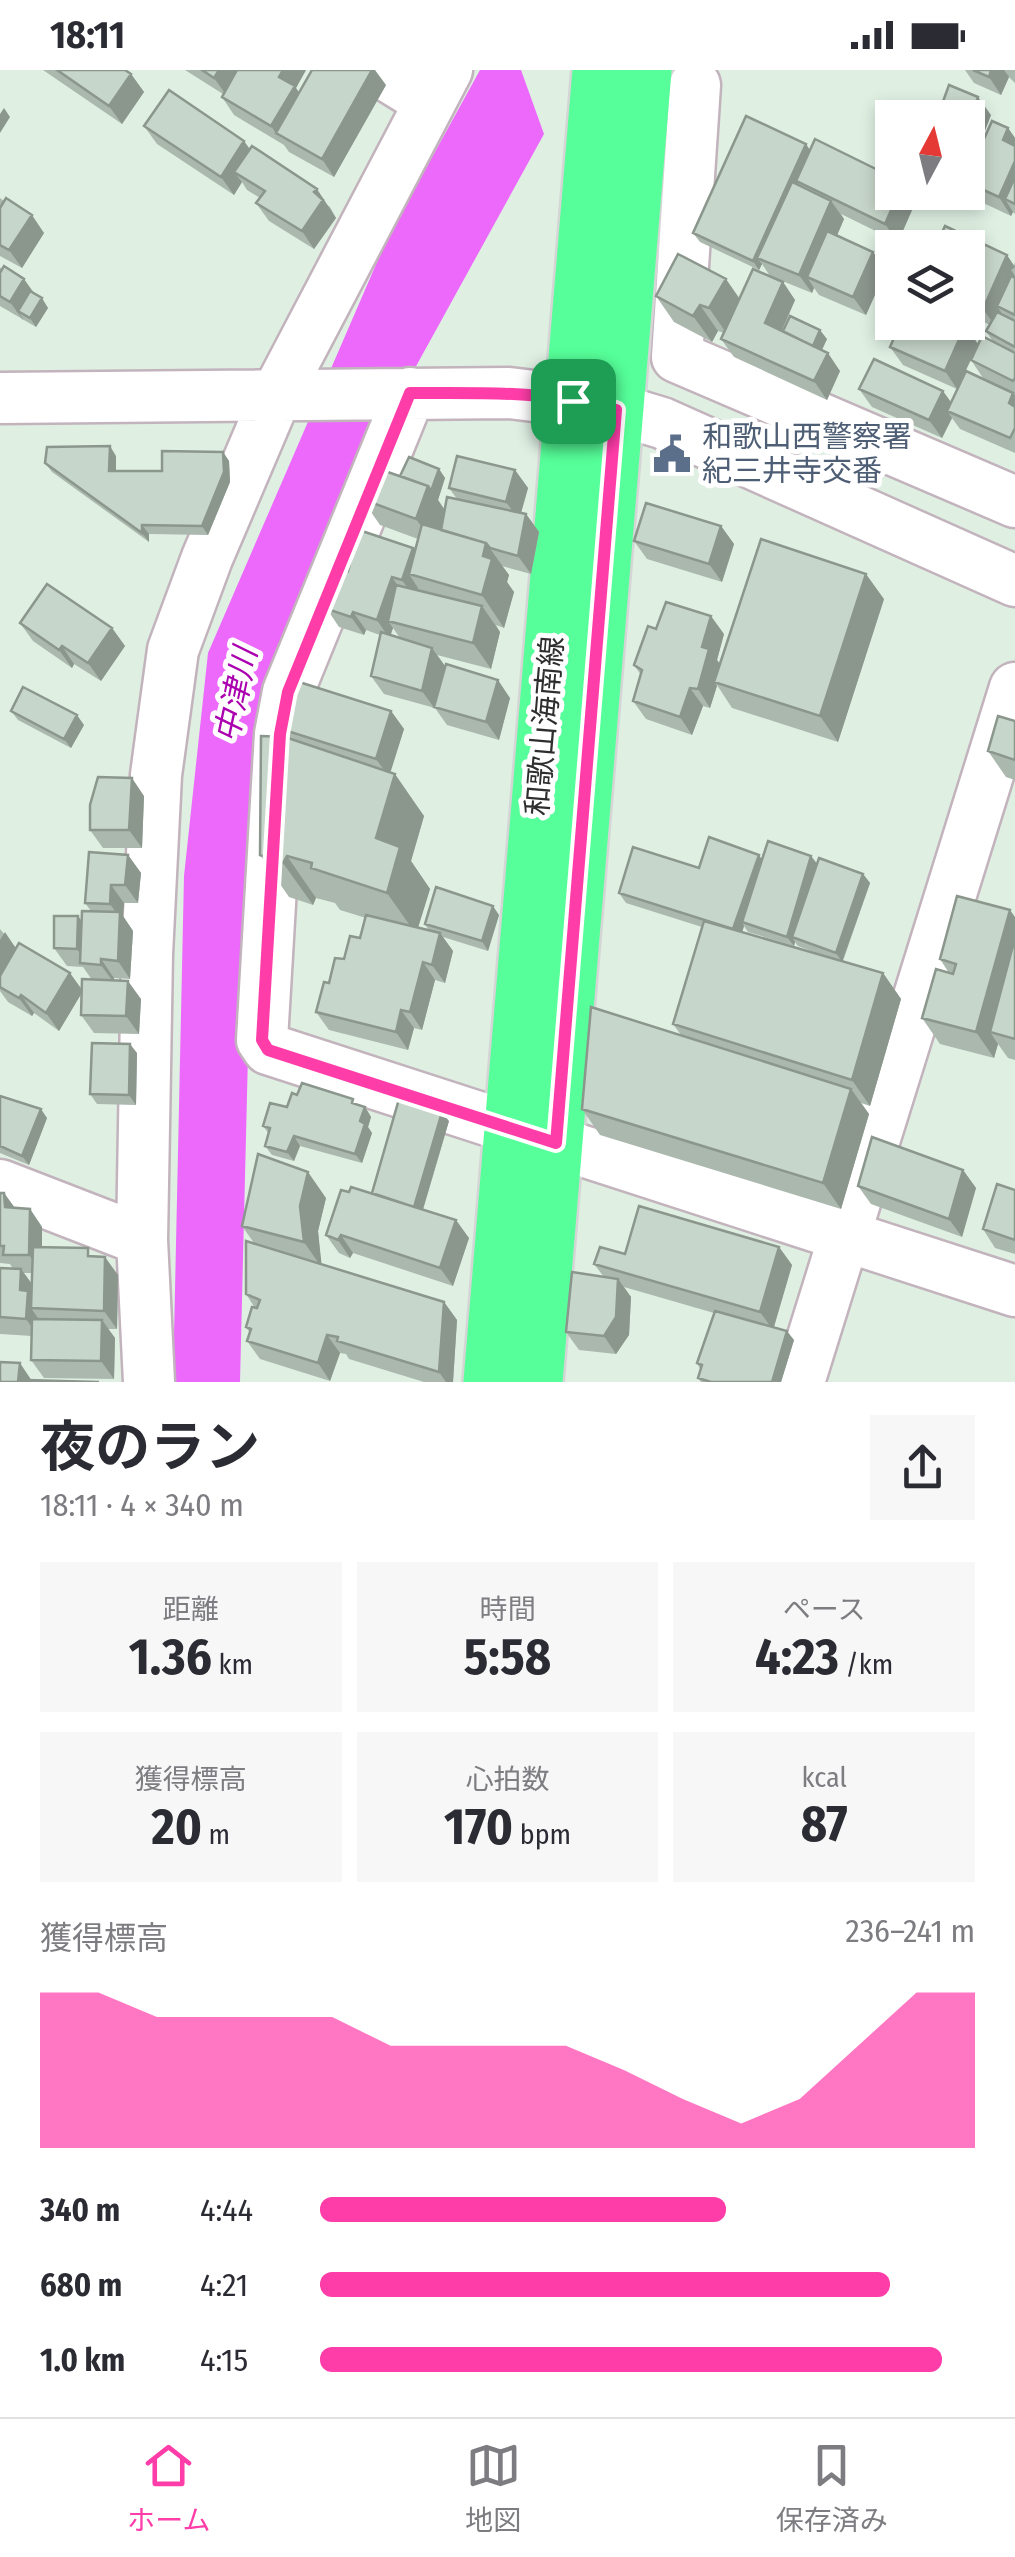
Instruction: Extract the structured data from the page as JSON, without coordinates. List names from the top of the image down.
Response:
{
  "streets": {
    "main road": ["和歌山海南線"]
  },
  "water": ["中津川"],
  "places": {
    "public building": ["和歌山西警察署 紀三井寺交番"]
  },
  "north": "top",
  "page": {
    "status": "18:11",
    "heading": ["夜のラン", "18:11 · 4 × 340 m"],
    "stats": [
      ["距離", "1.36 km"],
      ["時間", "5:58"],
      ["ペース", "4:23 /km"],
      ["獲得標高", "20 m"],
      ["心拍数", "170 bpm"],
      ["kcal", "87"]
    ],
    "chart": ["獲得標高", "236–241 m"],
    "list": [
      {
        "name": "340 m",
        "note": "4:44"
      },
      {
        "name": "680 m",
        "note": "4:21"
      },
      {
        "name": "1.0 km",
        "note": "4:15"
      }
    ],
    "tabs": ["ホーム", "地図", "保存済み"]
  }
}
